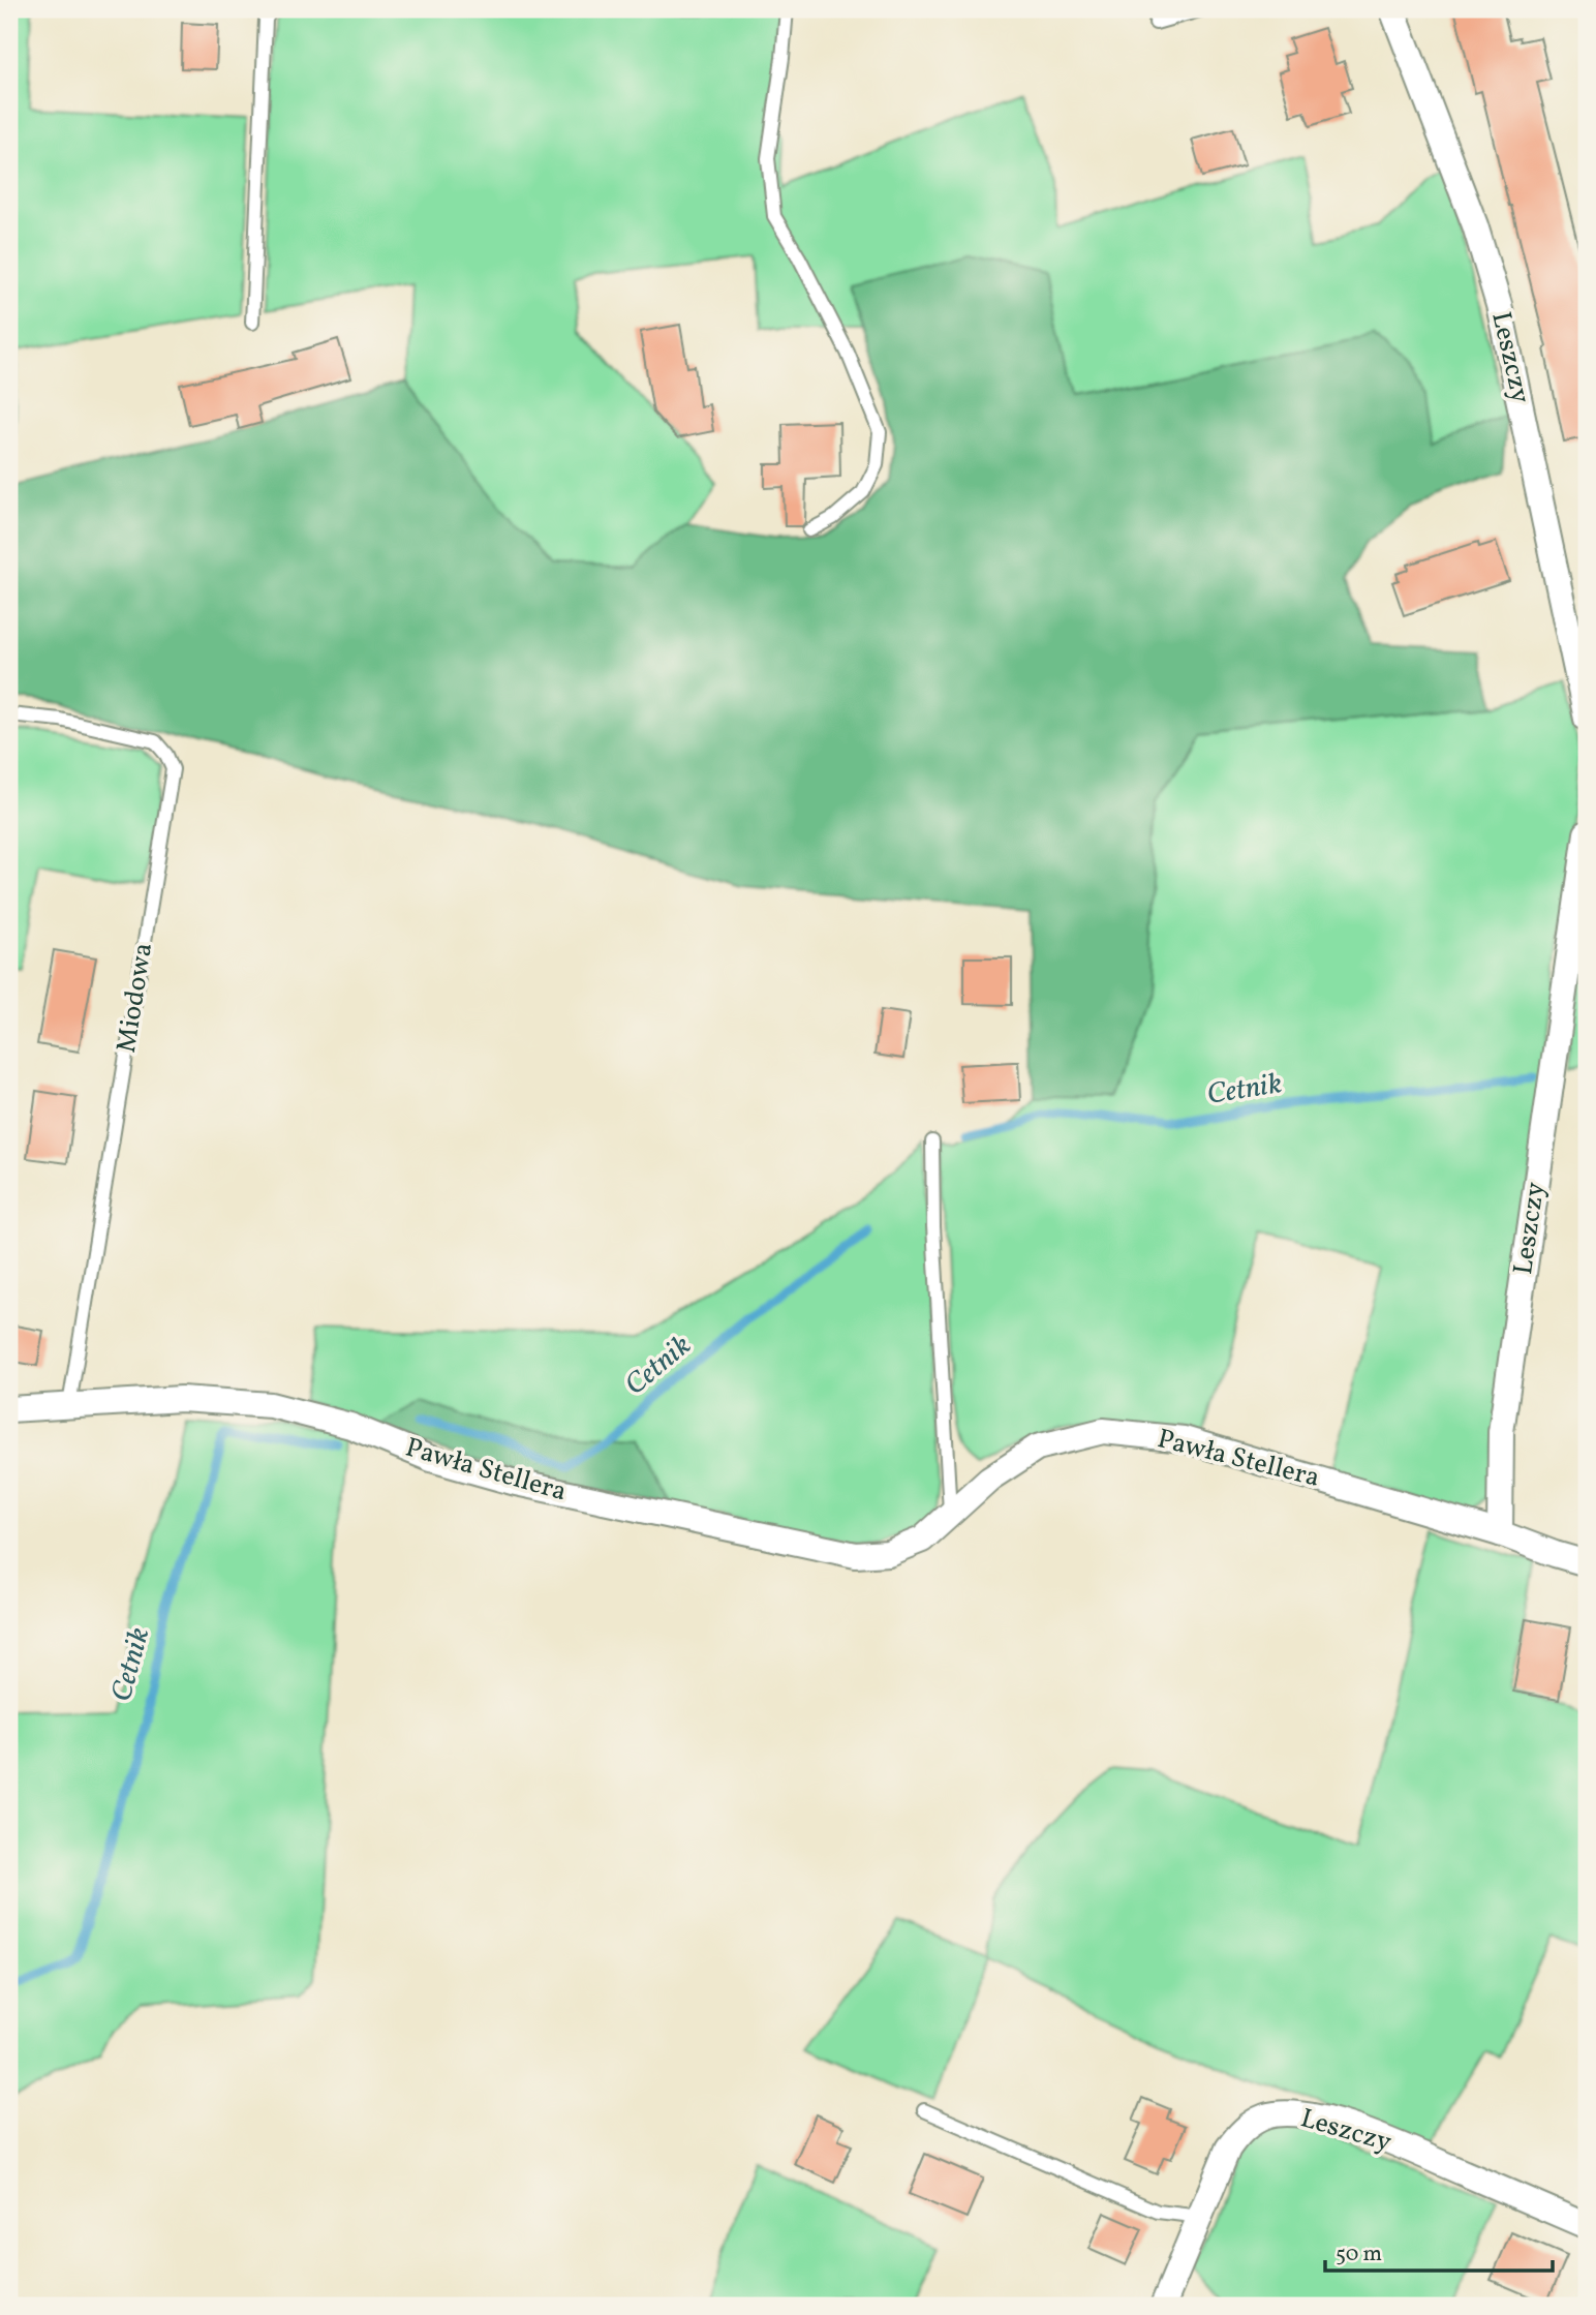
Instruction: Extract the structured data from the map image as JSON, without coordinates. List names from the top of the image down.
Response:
{
  "streets": {
    "street": ["Leszczy", "Pawła Stellera"],
    "lane": ["Miodowa"]
  },
  "crossings": [
    ["Leszczy", "Pawła Stellera"],
    ["Miodowa", "Pawła Stellera"]
  ],
  "water": ["Cetnik"],
  "scale_bar": "50 m"
}
